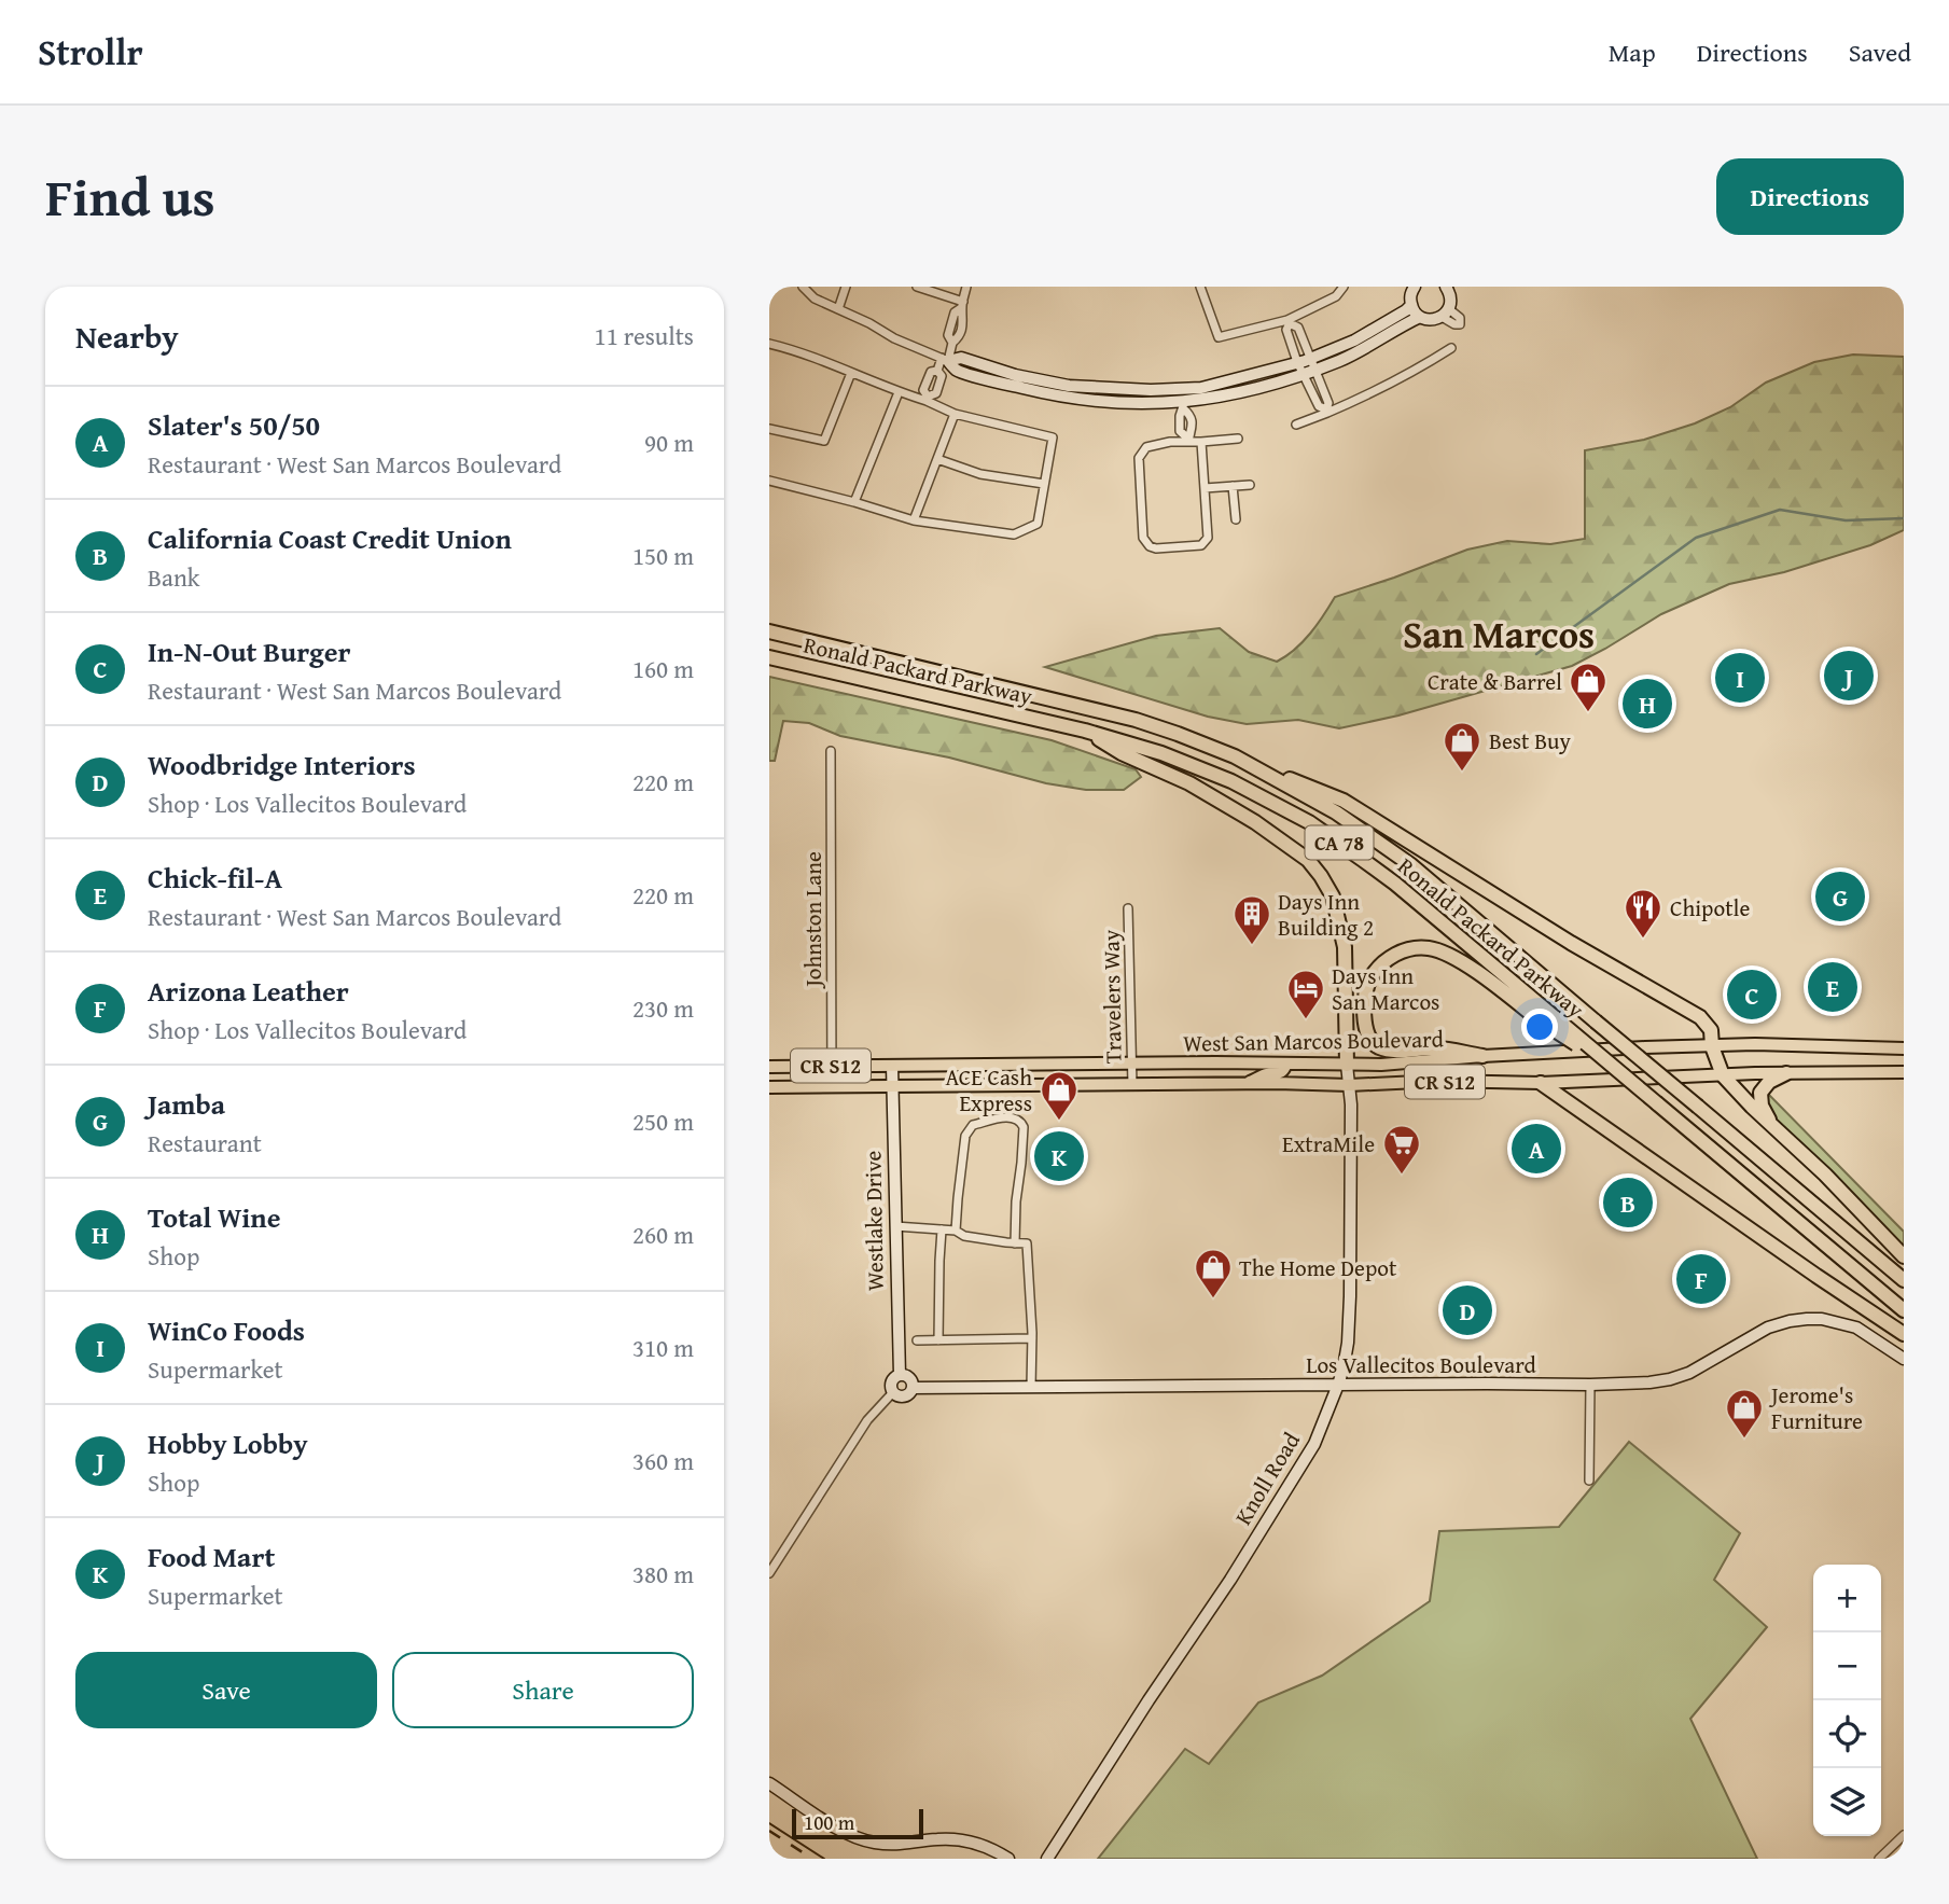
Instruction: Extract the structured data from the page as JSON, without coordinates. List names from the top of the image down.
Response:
{
  "streets": {
    "highway": ["Ronald Packard Parkway", "CA 78"],
    "main road": ["West San Marcos Boulevard", "CR S12"],
    "street": [
      "Johnston Lane",
      "Travelers Way",
      "Westlake Drive",
      "Los Vallecitos Boulevard",
      "Knoll Road"
    ]
  },
  "crossings": [
    ["Johnston Lane", "West San Marcos Boulevard"],
    ["Travelers Way", "West San Marcos Boulevard"],
    ["West San Marcos Boulevard", "Westlake Drive"],
    ["West San Marcos Boulevard", "Knoll Road"],
    ["Westlake Drive", "Los Vallecitos Boulevard"],
    ["Los Vallecitos Boulevard", "Knoll Road"]
  ],
  "districts": ["San Marcos"],
  "places": {
    "shop": [
      "Crate & Barrel",
      "Best Buy",
      "ACE Cash Express",
      "The Home Depot",
      "Jerome's Furniture"
    ],
    "restaurant": ["Chipotle"],
    "building": ["Days Inn Building 2"],
    "hotel": ["Days Inn San Marcos"],
    "supermarket": ["ExtraMile"]
  },
  "scale_bar": "100 m",
  "page": {
    "header": "Strollr",
    "nav": ["Map", "Directions", "Saved"],
    "title": "Find us",
    "buttons": [
      "Directions",
      ["Save", "Share"]
    ],
    "heading": ["Nearby", "11 results"],
    "list": [
      {
        "mark": "A",
        "name": "Slater's 50/50",
        "note": "Restaurant · West San Marcos Boulevard",
        "value": "90 m"
      },
      {
        "mark": "B",
        "name": "California Coast Credit Union",
        "note": "Bank",
        "value": "150 m"
      },
      {
        "mark": "C",
        "name": "In-N-Out Burger",
        "note": "Restaurant · West San Marcos Boulevard",
        "value": "160 m"
      },
      {
        "mark": "D",
        "name": "Woodbridge Interiors",
        "note": "Shop · Los Vallecitos Boulevard",
        "value": "220 m"
      },
      {
        "mark": "E",
        "name": "Chick-fil-A",
        "note": "Restaurant · West San Marcos Boulevard",
        "value": "220 m"
      },
      {
        "mark": "F",
        "name": "Arizona Leather",
        "note": "Shop · Los Vallecitos Boulevard",
        "value": "230 m"
      },
      {
        "mark": "G",
        "name": "Jamba",
        "note": "Restaurant",
        "value": "250 m"
      },
      {
        "mark": "H",
        "name": "Total Wine",
        "note": "Shop",
        "value": "260 m"
      },
      {
        "mark": "I",
        "name": "WinCo Foods",
        "note": "Supermarket",
        "value": "310 m"
      },
      {
        "mark": "J",
        "name": "Hobby Lobby",
        "note": "Shop",
        "value": "360 m"
      },
      {
        "mark": "K",
        "name": "Food Mart",
        "note": "Supermarket",
        "value": "380 m"
      }
    ],
    "pins": [
      "J",
      "I",
      "H",
      "G",
      "E",
      "C",
      "A",
      "K",
      "B",
      "F",
      "D"
    ],
    "map_buttons": ["+", "−"],
    "scale": "100 m"
  }
}
